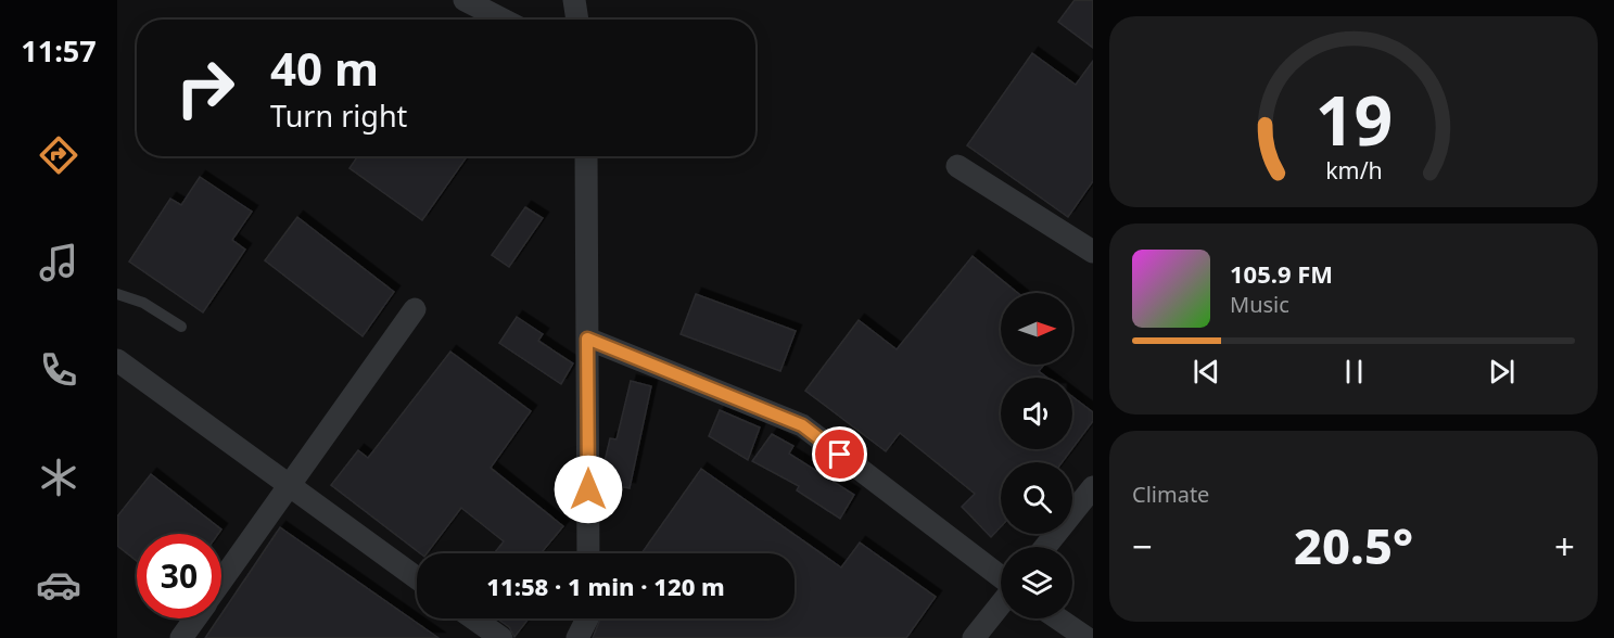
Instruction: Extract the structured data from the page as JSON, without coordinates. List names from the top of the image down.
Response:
{
  "north": "right",
  "page": {
    "tabs": "11:57",
    "turn": ["40 m", "Turn right"],
    "song": ["105.9 FM", "Music"],
    "tile": "Climate",
    "heat": ["−", "20.5°", "+"],
    "limit": "30",
    "trip": "11:58 · 1 min · 120 m",
    "gauge": ["19", "km/h"]
  }
}
